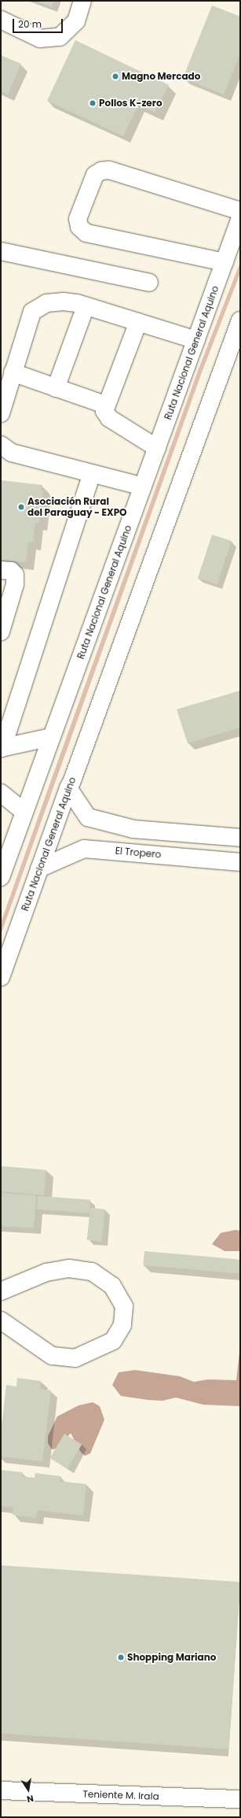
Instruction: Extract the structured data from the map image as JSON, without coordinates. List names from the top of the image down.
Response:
{
  "streets": {
    "main road": ["Ruta Nacional General Aquino", "El Tropero", "Teniente M. Irala"]
  },
  "crossings": [
    ["Ruta Nacional General Aquino", "El Tropero"]
  ],
  "places": [
    "Magno Mercado",
    "Pollos K-zero",
    "Asociación Rural del Paraguay - EXPO",
    "Shopping Mariano"
  ],
  "scale_bar": "20 m",
  "north": "bottom"
}
